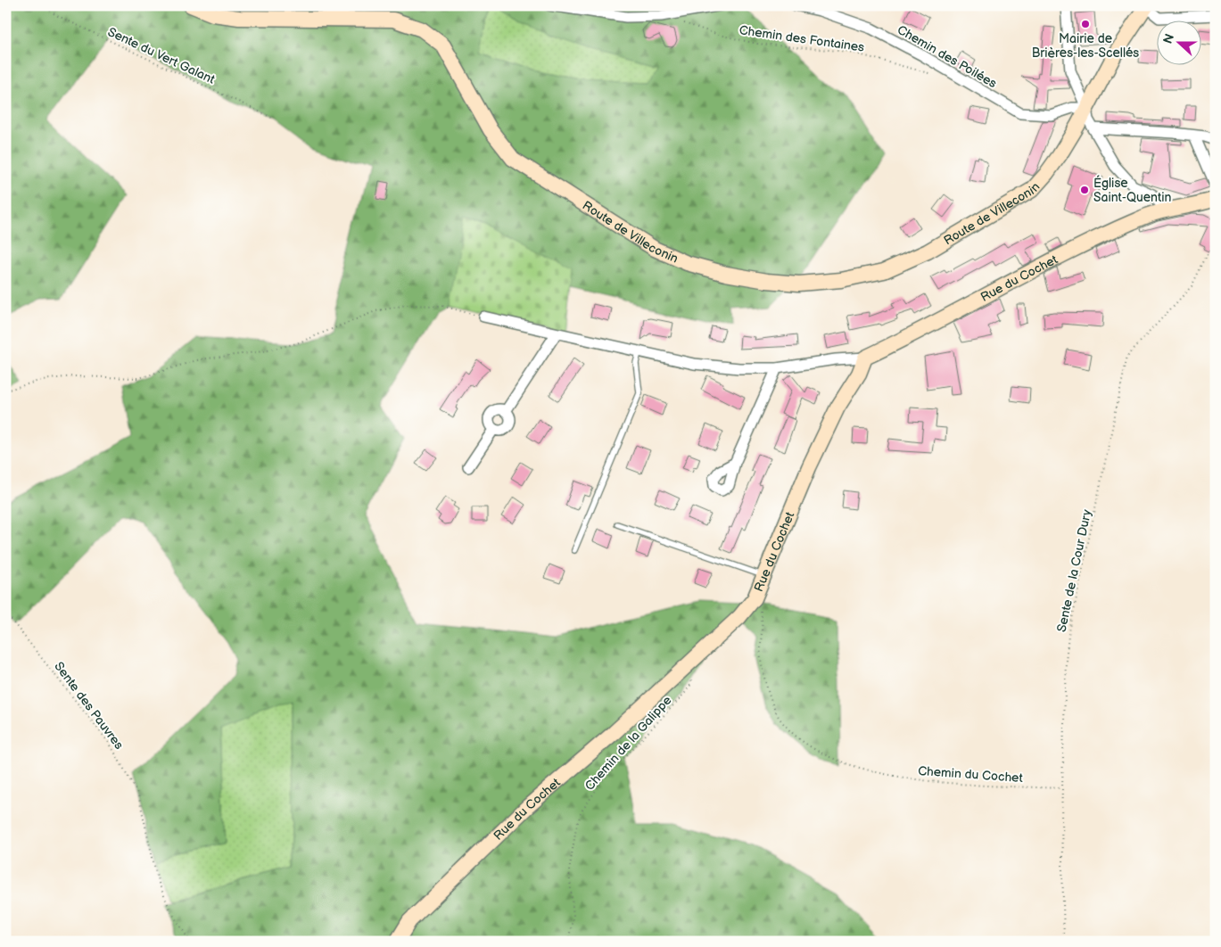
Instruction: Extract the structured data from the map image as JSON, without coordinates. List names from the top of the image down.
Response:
{
  "streets": {
    "main road": ["Route de Villeconin", "Rue du Cochet"],
    "street": ["Chemin des Poilées"],
    "path": [
      "Chemin des Fontaines",
      "Sente du Vert Galant",
      "Sente de la Cour Dury",
      "Sente des Pauvres",
      "Chemin de la Galippe",
      "Chemin du Cochet"
    ]
  },
  "crossings": [
    ["Chemin des Poilées", "Route de Villeconin"],
    ["Rue du Cochet", "Chemin de la Galippe"],
    ["Rue du Cochet", "Chemin du Cochet"],
    ["Sente de la Cour Dury", "Chemin du Cochet"]
  ],
  "places": ["Mairie de Brières-les-Scellés", "Église Saint-Quentin"],
  "north": "left"
}
